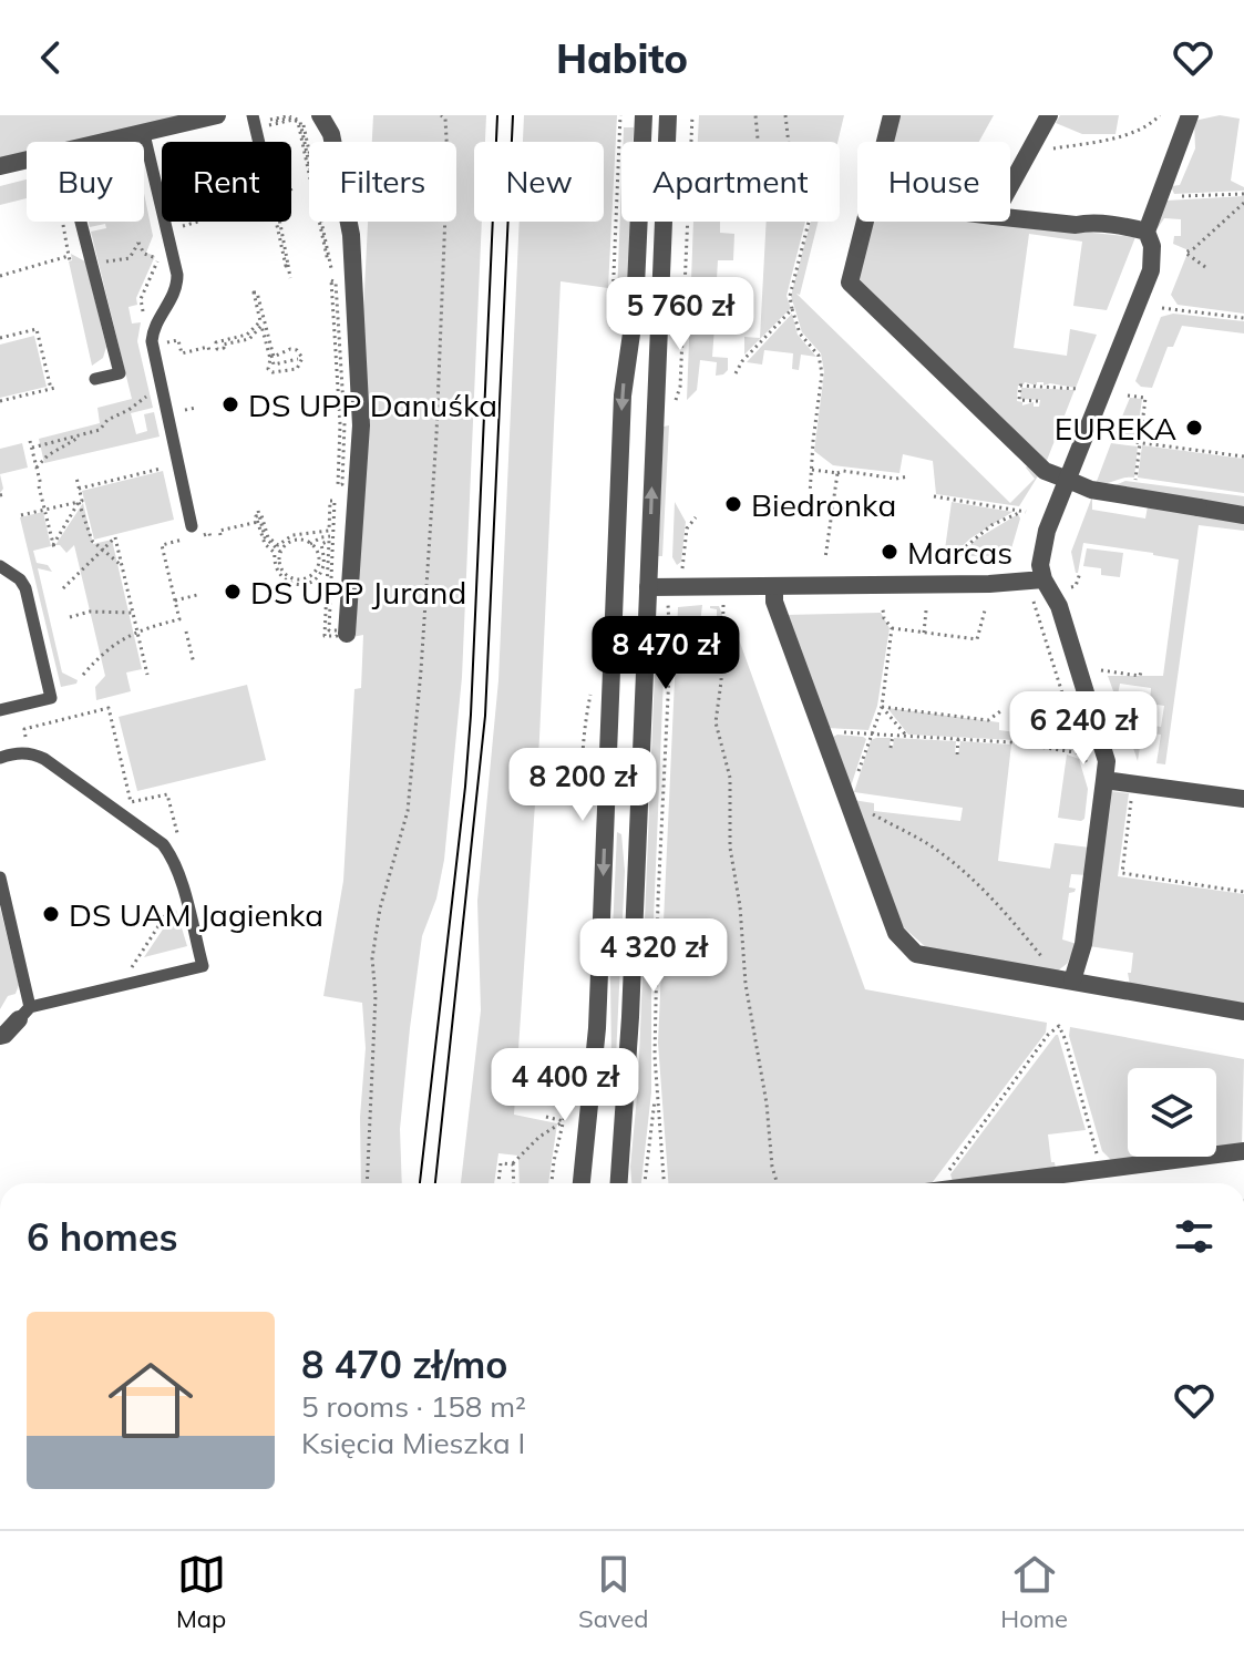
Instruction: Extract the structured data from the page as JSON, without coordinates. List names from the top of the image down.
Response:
{
  "places": [
    "DS UPP Danuśka",
    "EUREKA",
    "Biedronka",
    "Marcas",
    "DS UPP Jurand",
    "DS UAM Jagienka"
  ],
  "page": {
    "header": "Habito",
    "chip": [
      "Buy",
      "Rent",
      "Filters",
      "New",
      "Apartment",
      "House"
    ],
    "price": [
      "5 760 zł",
      "8 470 zł",
      "6 240 zł",
      "8 200 zł",
      "4 320 zł",
      "4 400 zł"
    ],
    "heading": "6 homes",
    "list": [
      {
        "name": "8 470 zł/mo",
        "note": "5 rooms · 158 m² · Księcia Mieszka I"
      }
    ],
    "tabs": ["Map", "Saved", "Home"]
  }
}
